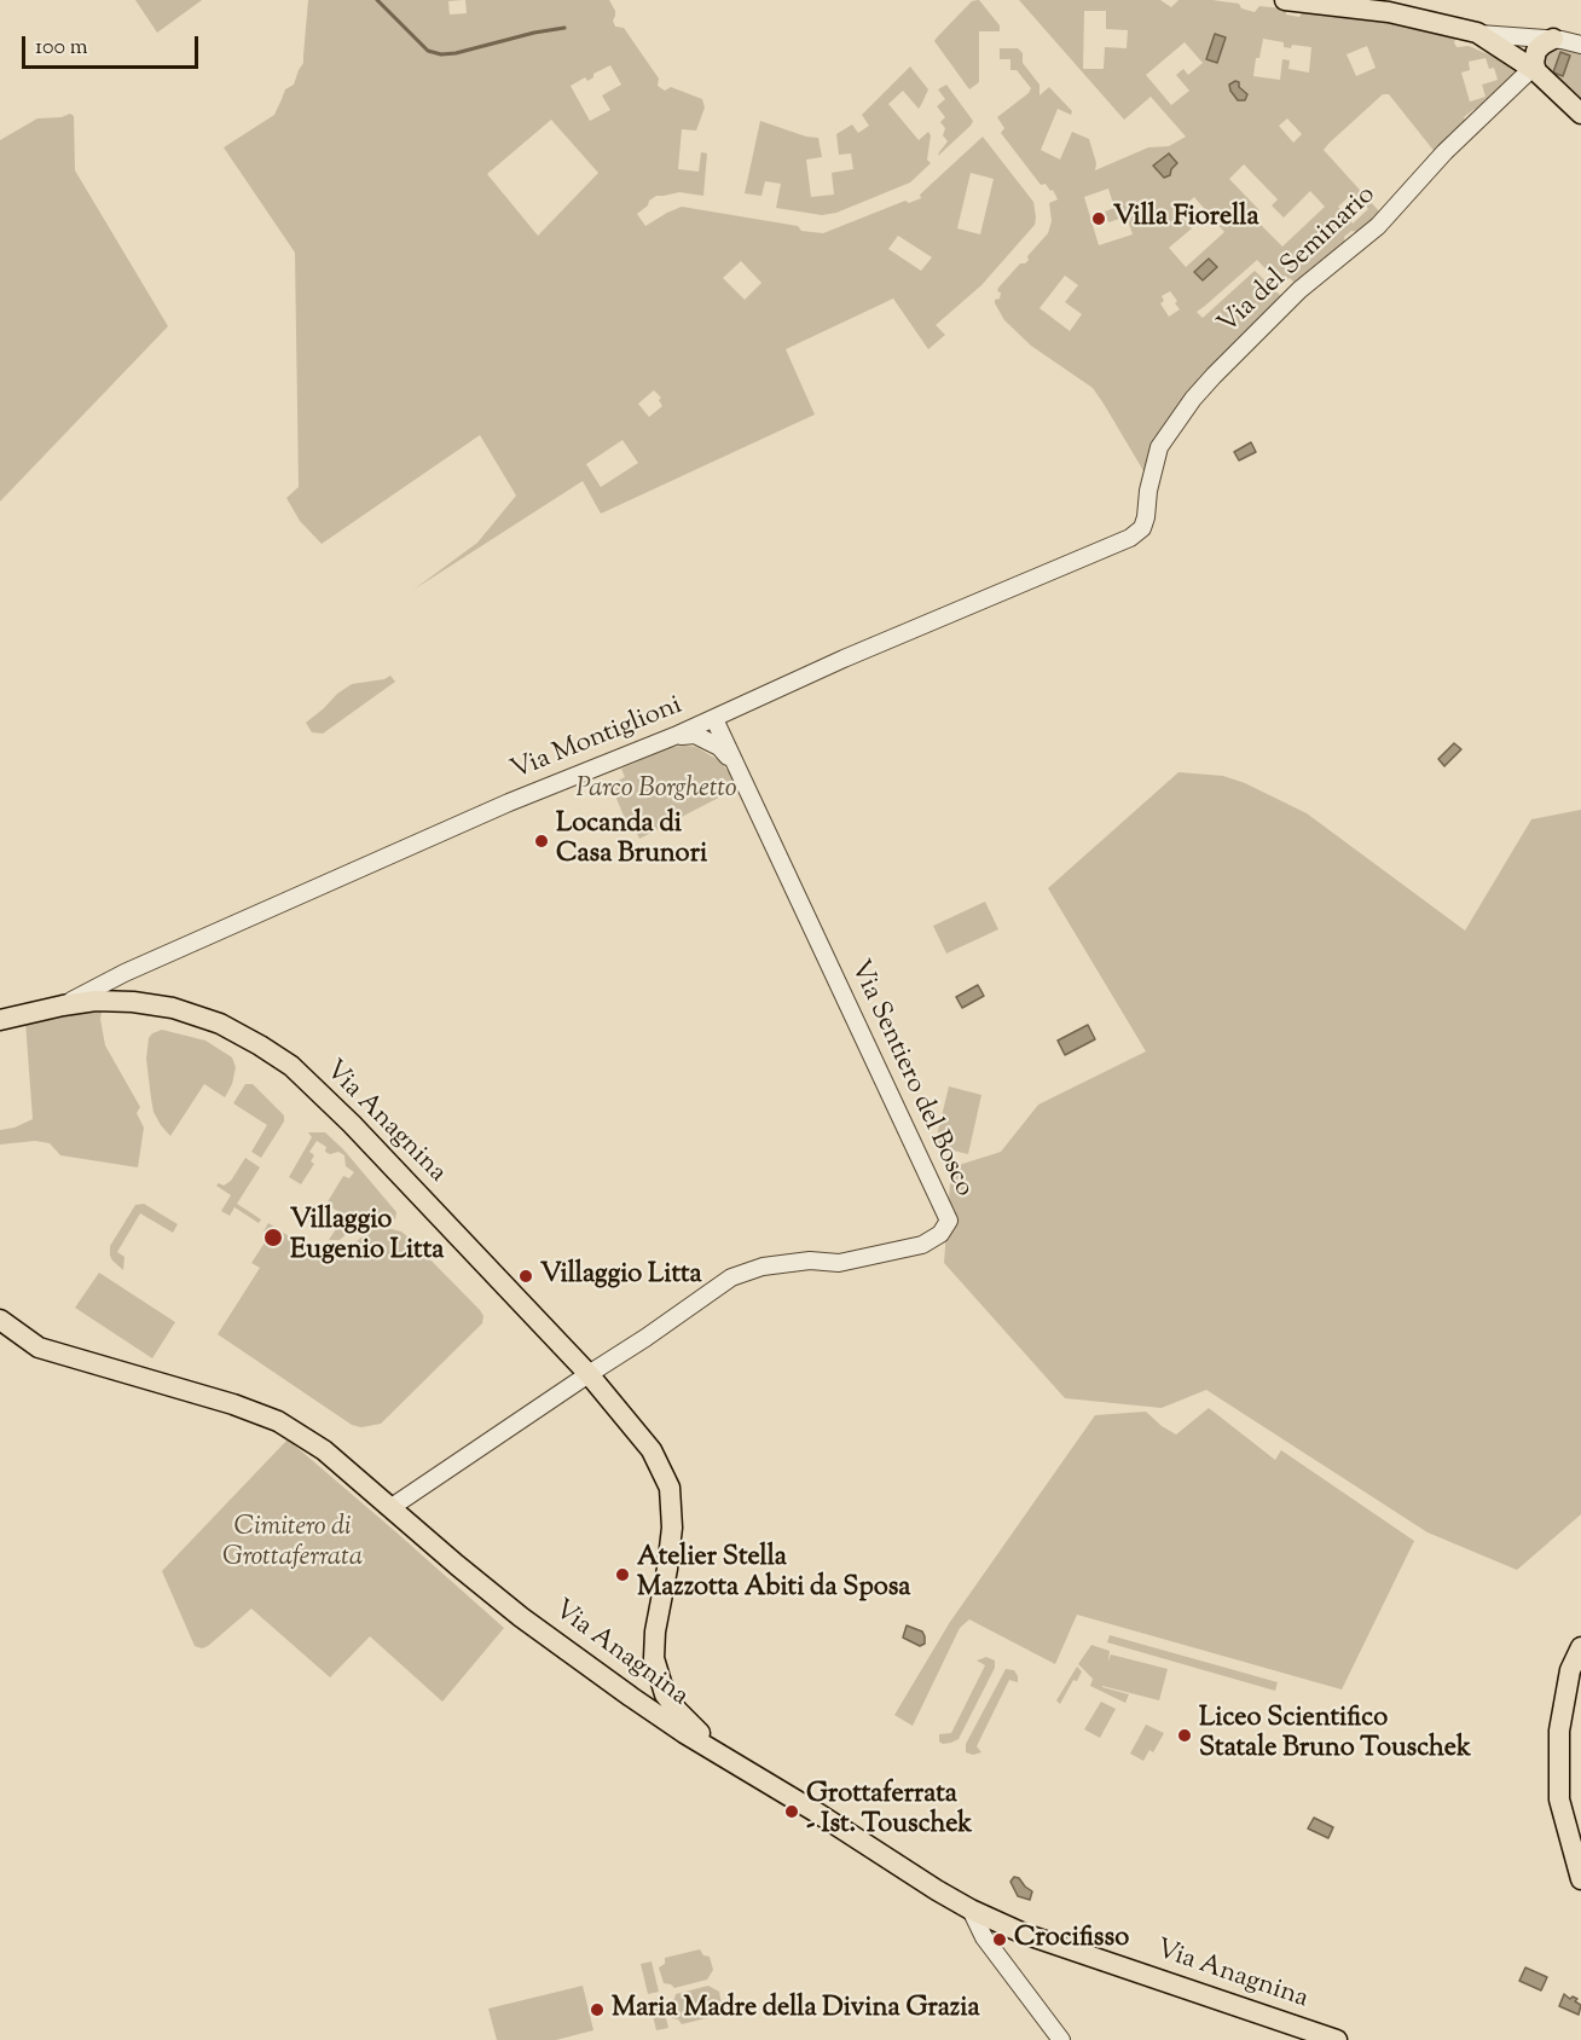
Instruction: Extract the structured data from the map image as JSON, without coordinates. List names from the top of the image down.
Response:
{
  "streets": {
    "main road": ["Via Anagnina"],
    "street": ["Via del Seminario", "Via Montiglioni", "Via Sentiero del Bosco"]
  },
  "crossings": [
    ["Via del Seminario", "Via Montiglioni"],
    ["Via Montiglioni", "Via Sentiero del Bosco"],
    ["Via Montiglioni", "Via Anagnina"],
    ["Via Sentiero del Bosco", "Via Anagnina"]
  ],
  "parks": ["Parco Borghetto", "Cimitero di Grottaferrata"],
  "places": [
    "Villa Fiorella",
    "Locanda di Casa Brunori",
    "Villaggio Eugenio Litta",
    "Villaggio Litta",
    "Atelier Stella Mazzotta Abiti da Sposa",
    "Liceo Scientifico Statale Bruno Touschek",
    "Grottaferrata - Ist. Touschek",
    "Crocifisso",
    "Maria Madre della Divina Grazia"
  ],
  "scale_bar": "100 m"
}
